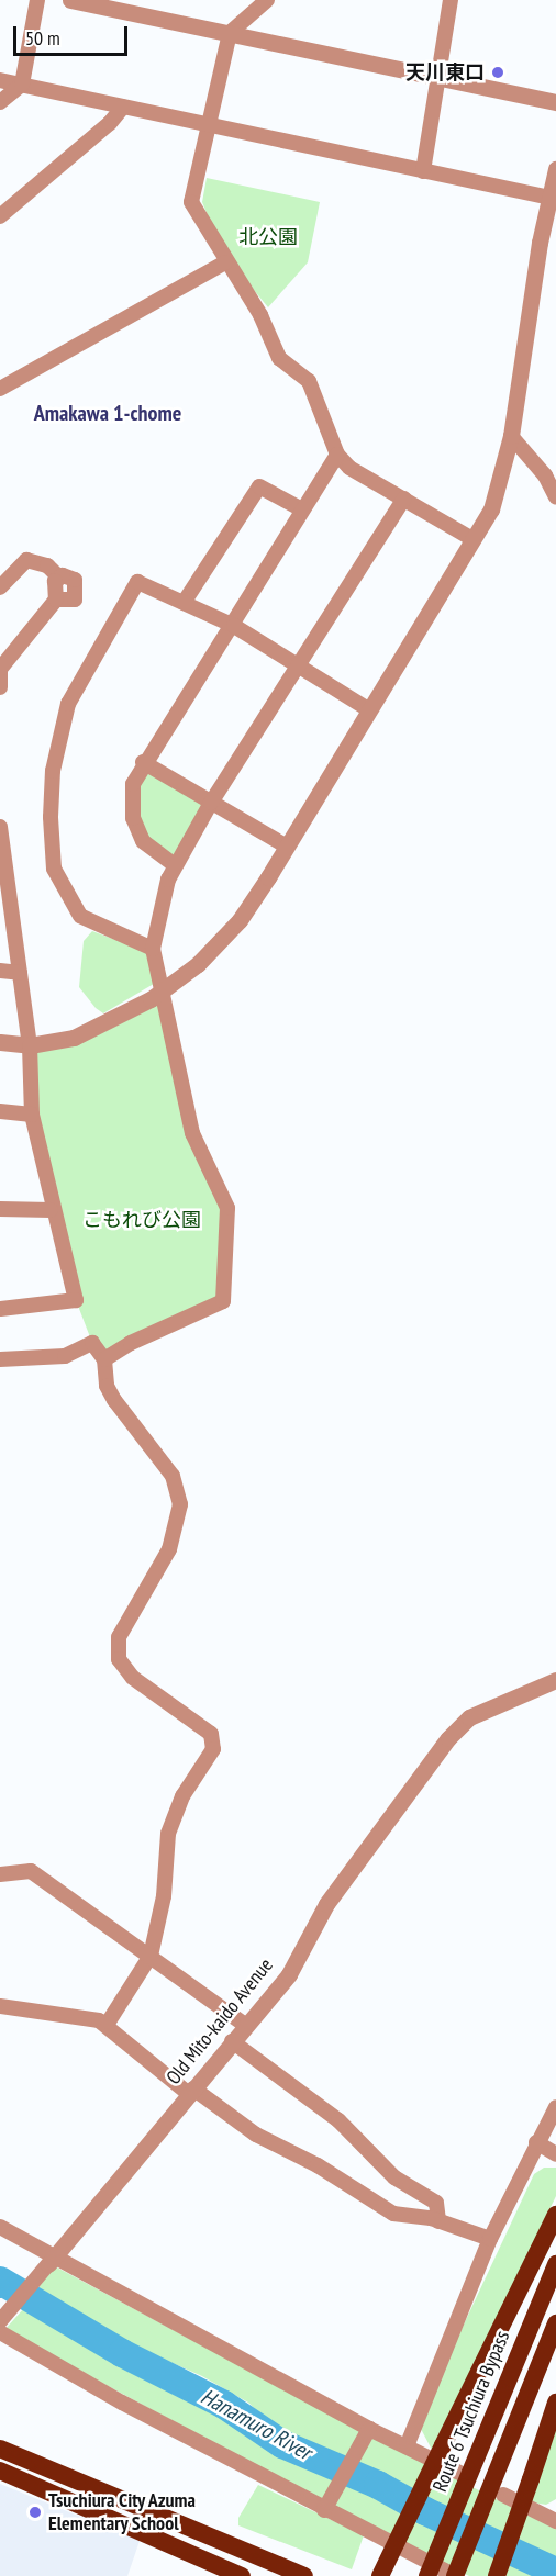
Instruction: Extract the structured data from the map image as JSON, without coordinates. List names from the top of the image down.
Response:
{
  "streets": {
    "highway": ["Route 6 Tsuchiura Bypass"],
    "street": ["Old Mito-kaido Avenue"]
  },
  "districts": ["Amakawa 1-chome"],
  "water": ["Hanamuro River"],
  "parks": ["北公園", "こもれび公園"],
  "places": ["天川東口", "Tsuchiura City Azuma Elementary School"],
  "scale_bar": "50 m"
}
